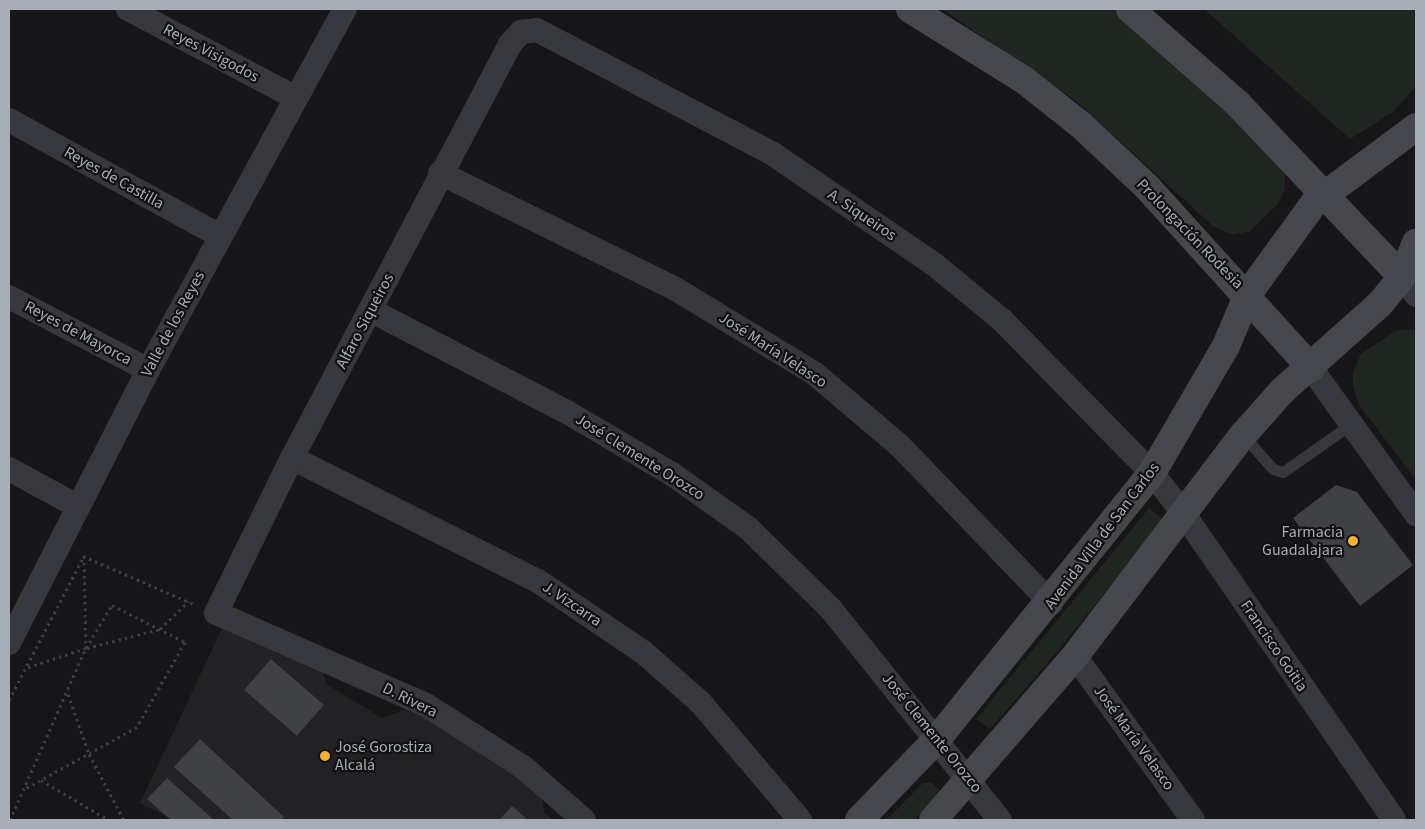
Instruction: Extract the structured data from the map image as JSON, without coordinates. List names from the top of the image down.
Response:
{
  "streets": {
    "street": [
      "Reyes Visigodos",
      "Reyes de Castilla",
      "A. Siqueiros",
      "Prolongación Rodesia",
      "Alfaro Siqueiros",
      "Valle de los Reyes",
      "Reyes de Mayorca",
      "José María Velasco",
      "José Clemente Orozco",
      "Avenida Villa de San Carlos",
      "J. Vizcarra",
      "Francisco Goitia",
      "D. Rivera"
    ]
  },
  "crossings": [
    ["Reyes Visigodos", "Valle de los Reyes"],
    ["Reyes de Castilla", "Valle de los Reyes"],
    ["A. Siqueiros", "Alfaro Siqueiros"],
    ["A. Siqueiros", "Avenida Villa de San Carlos"],
    ["A. Siqueiros", "Francisco Goitia"],
    ["Prolongación Rodesia", "Avenida Villa de San Carlos"],
    ["Alfaro Siqueiros", "José María Velasco"],
    ["Alfaro Siqueiros", "José Clemente Orozco"],
    ["Alfaro Siqueiros", "J. Vizcarra"],
    ["Alfaro Siqueiros", "D. Rivera"],
    ["Valle de los Reyes", "Reyes de Mayorca"],
    ["José María Velasco", "Avenida Villa de San Carlos"],
    ["José Clemente Orozco", "Avenida Villa de San Carlos"],
    ["Avenida Villa de San Carlos", "Francisco Goitia"]
  ],
  "places": ["Farmacia Guadalajara", "José Gorostiza Alcalá"]
}
